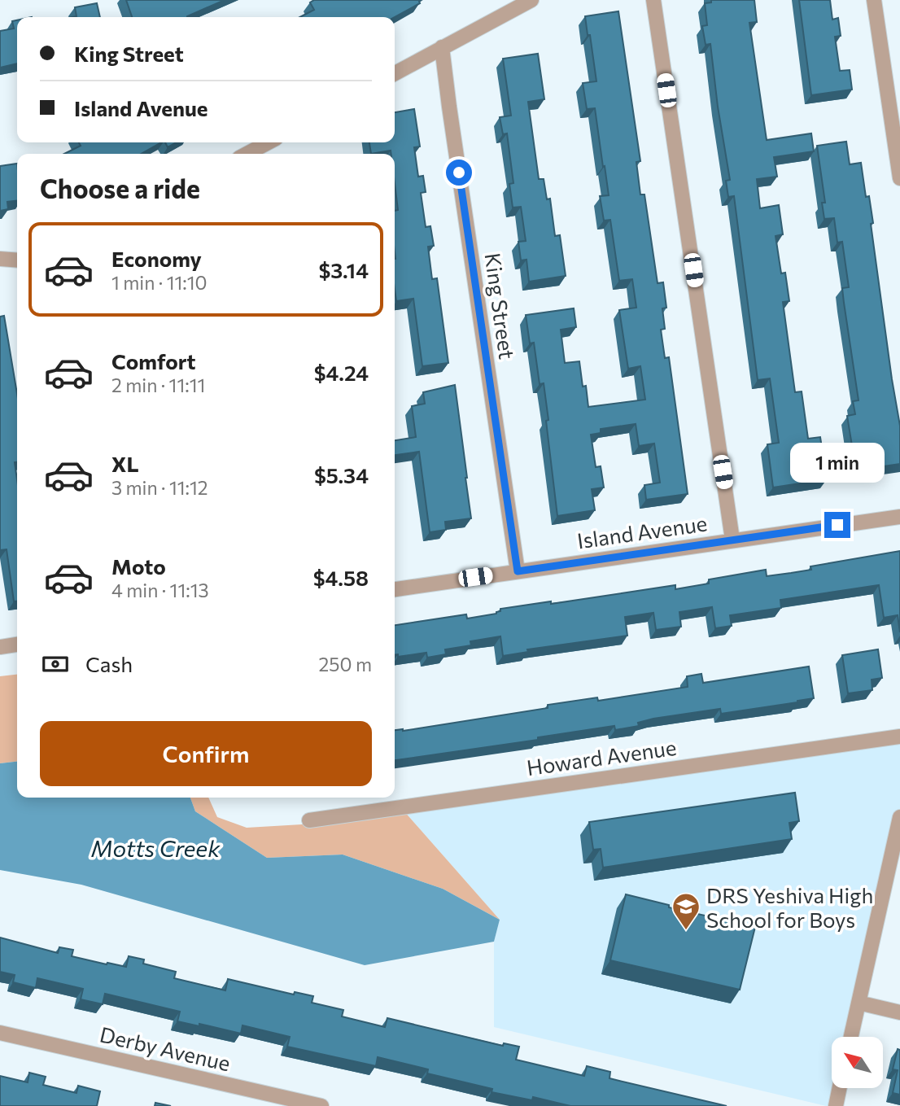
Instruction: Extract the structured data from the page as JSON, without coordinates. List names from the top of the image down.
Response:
{
  "streets": {
    "street": [
      "King Street",
      "Island Avenue",
      "Howard Avenue",
      "Derby Avenue"
    ]
  },
  "crossings": [
    ["King Street", "Island Avenue"]
  ],
  "water": ["Motts Creek"],
  "places": {
    "school or university": ["DRS Yeshiva High School for Boys"]
  },
  "north": "top left",
  "page": {
    "banner": ["King Street", "Island Avenue"],
    "heading": "Choose a ride",
    "list": [
      {
        "name": "Economy",
        "note": "1 min · 11:10",
        "value": "$3.14"
      },
      {
        "name": "Comfort",
        "note": "2 min · 11:11",
        "value": "$4.24"
      },
      {
        "name": "XL",
        "note": "3 min · 11:12",
        "value": "$5.34"
      },
      {
        "name": "Moto",
        "note": "4 min · 11:13",
        "value": "$4.58"
      }
    ],
    "bubble": "1 min",
    "pay": ["Cash", "250 m"],
    "buttons": "Confirm"
  }
}
